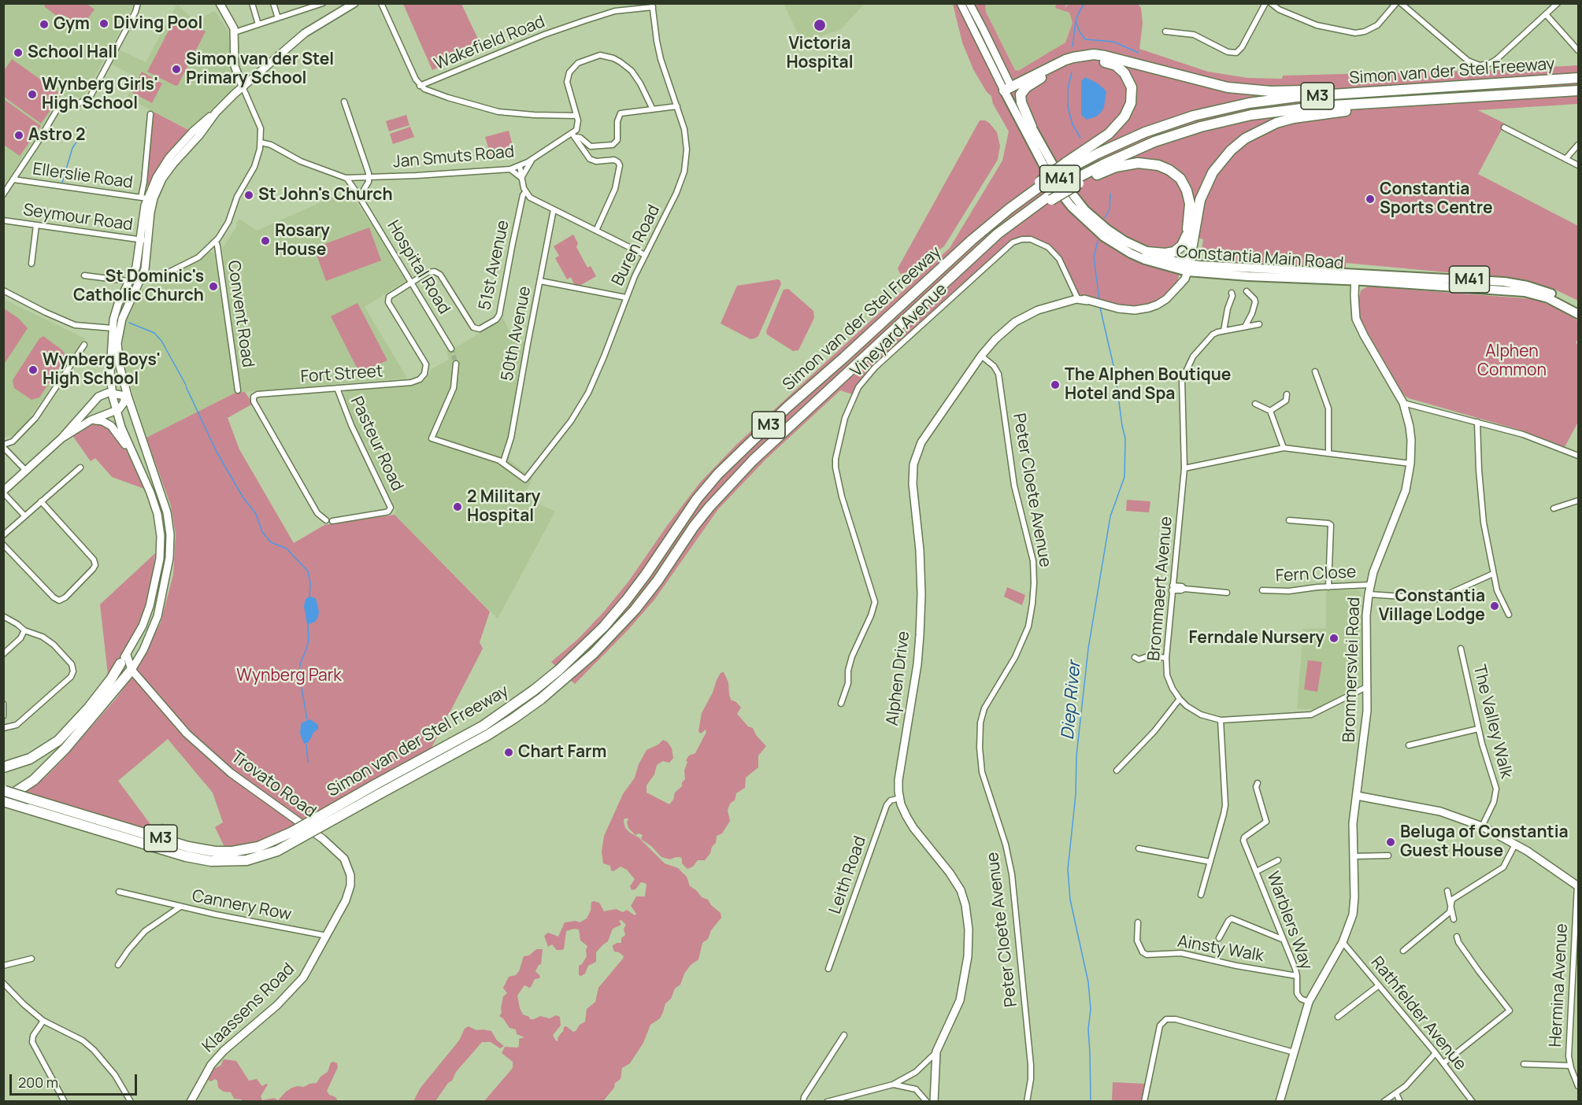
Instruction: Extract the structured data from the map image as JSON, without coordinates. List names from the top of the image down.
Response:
{
  "streets": {
    "highway": ["Simon van der Stel Freeway", "M3"],
    "main road": ["M41", "Constantia Main Road"],
    "street": [
      "Wakefield Road",
      "Jan Smuts Road",
      "Ellerslie Road",
      "Seymour Road",
      "Buren Road",
      "51st Avenue",
      "Hospital Road",
      "Convent Road",
      "Vineyard Avenue",
      "50th Avenue",
      "Fort Street",
      "Pasteur Road",
      "Peter Cloete Avenue",
      "Fern Close",
      "Brommaert Avenue",
      "Brommersvlei Road",
      "Alphen Drive",
      "The Valley Walk",
      "Trovato Road",
      "Leith Road",
      "Cannery Row",
      "Warblers Way",
      "Ainsty Walk",
      "Hermina Avenue",
      "Klaassens Road",
      "Rathfelder Avenue"
    ]
  },
  "crossings": [
    ["Wakefield Road", "Buren Road"],
    ["Simon van der Stel Freeway", "M3"],
    ["Jan Smuts Road", "Hospital Road"],
    ["Buren Road", "50th Avenue"],
    ["Constantia Main Road", "Brommersvlei Road"],
    ["51st Avenue", "Hospital Road"],
    ["51st Avenue", "Fort Street"],
    ["Hospital Road", "Fort Street"],
    ["Vineyard Avenue", "Alphen Drive"],
    ["Fort Street", "Pasteur Road"],
    ["Peter Cloete Avenue", "Alphen Drive"],
    ["Fern Close", "Brommersvlei Road"],
    ["Brommaert Avenue", "Brommersvlei Road"],
    ["Brommersvlei Road", "Warblers Way"],
    ["Brommersvlei Road", "Rathfelder Avenue"],
    ["Alphen Drive", "Leith Road"],
    ["Trovato Road", "Cannery Row"],
    ["Trovato Road", "Klaassens Road"],
    ["Cannery Row", "Klaassens Road"],
    ["Warblers Way", "Ainsty Walk"]
  ],
  "water": ["Diep River"],
  "parks": ["Alphen Common", "Wynberg Park"],
  "places": [
    "Diving Pool",
    "Gym",
    "Victoria Hospital",
    "School Hall",
    "Simon van der Stel Primary School",
    "Wynberg Girls' High School",
    "Astro 2",
    "St John's Church",
    "Constantia Sports Centre",
    "Rosary House",
    "St Dominic's Catholic Church",
    "Wynberg Boys' High School",
    "The Alphen Boutique Hotel and Spa",
    "2 Military Hospital",
    "Constantia Village Lodge",
    "Ferndale Nursery",
    "Chart Farm",
    "Beluga of Constantia Guest House"
  ],
  "scale_bar": "200 m"
}
